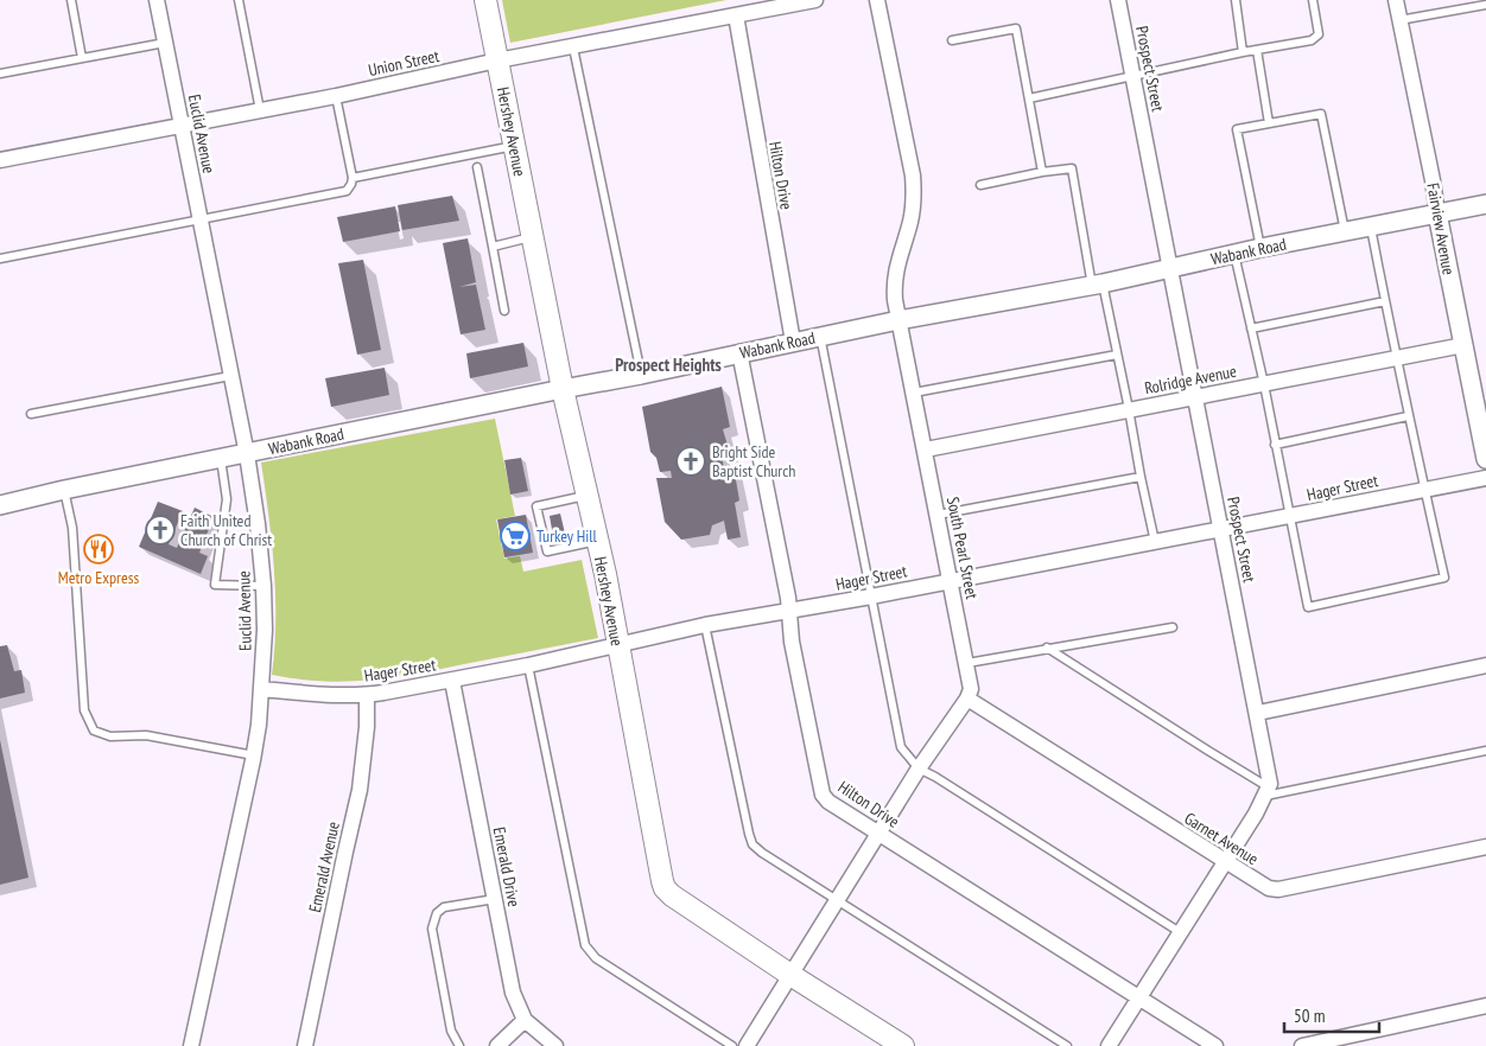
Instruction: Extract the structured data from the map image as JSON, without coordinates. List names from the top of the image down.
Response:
{
  "streets": {
    "main road": ["Hershey Avenue"],
    "street": [
      "Union Street",
      "Prospect Street",
      "Euclid Avenue",
      "Hilton Drive",
      "Fairview Avenue",
      "Wabank Road",
      "Rolridge Avenue",
      "Hager Street",
      "South Pearl Street",
      "Garnet Avenue",
      "Emerald Avenue",
      "Emerald Drive"
    ]
  },
  "crossings": [
    ["Union Street", "Hershey Avenue"],
    ["Union Street", "Euclid Avenue"],
    ["Union Street", "Hilton Drive"],
    ["Prospect Street", "Wabank Road"],
    ["Prospect Street", "Rolridge Avenue"],
    ["Prospect Street", "Hager Street"],
    ["Hershey Avenue", "Wabank Road"],
    ["Hershey Avenue", "Hager Street"],
    ["Euclid Avenue", "Wabank Road"],
    ["Euclid Avenue", "Hager Street"],
    ["Hilton Drive", "Wabank Road"],
    ["Hilton Drive", "Hager Street"],
    ["Fairview Avenue", "Wabank Road"],
    ["Fairview Avenue", "Rolridge Avenue"],
    ["Wabank Road", "South Pearl Street"],
    ["Rolridge Avenue", "South Pearl Street"],
    ["Hager Street", "South Pearl Street"],
    ["Hager Street", "Emerald Avenue"],
    ["Hager Street", "Emerald Drive"],
    ["South Pearl Street", "Garnet Avenue"]
  ],
  "districts": ["Prospect Heights"],
  "places": {
    "church": ["Bright Side Baptist Church", "Faith United Church of Christ"],
    "supermarket": ["Turkey Hill"],
    "restaurant": ["Metro Express"]
  },
  "scale_bar": "50 m"
}
